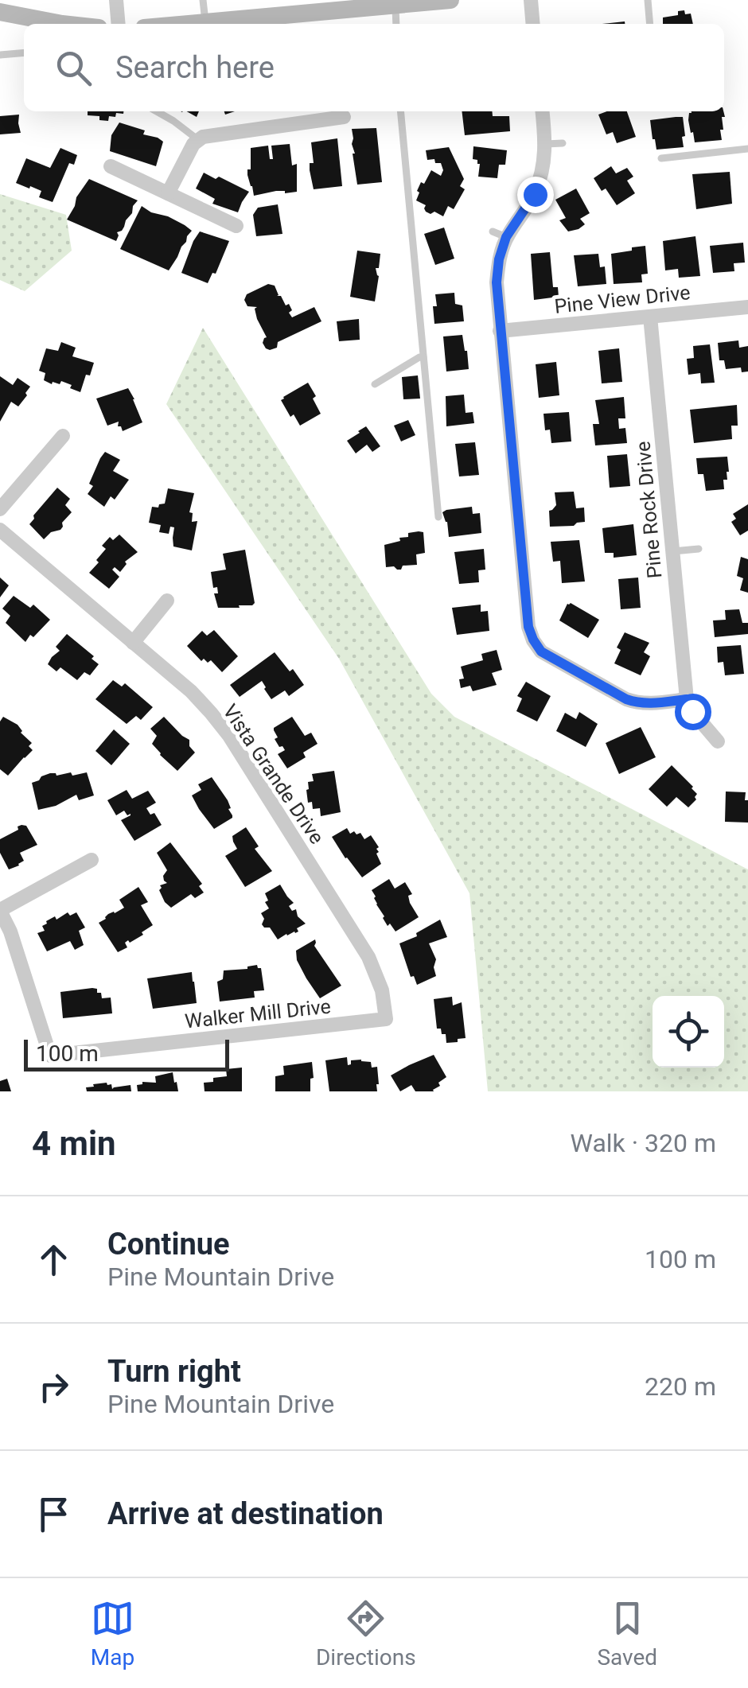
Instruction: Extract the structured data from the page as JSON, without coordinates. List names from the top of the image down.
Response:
{
  "streets": {
    "street": [
      "Pine View Drive",
      "Pine Rock Drive",
      "Vista Grande Drive",
      "Walker Mill Drive"
    ]
  },
  "crossings": [
    ["Pine View Drive", "Pine Rock Drive"],
    ["Vista Grande Drive", "Walker Mill Drive"]
  ],
  "scale_bar": "100 m",
  "page": {
    "search": "Search here",
    "scale": "100 m",
    "heading": ["4 min", "Walk · 320 m"],
    "list": [
      ["Continue", "Pine Mountain Drive", "100 m"],
      ["Turn right", "Pine Mountain Drive", "220 m"],
      "Arrive at destination"
    ],
    "nav": ["Map", "Directions", "Saved"]
  }
}
